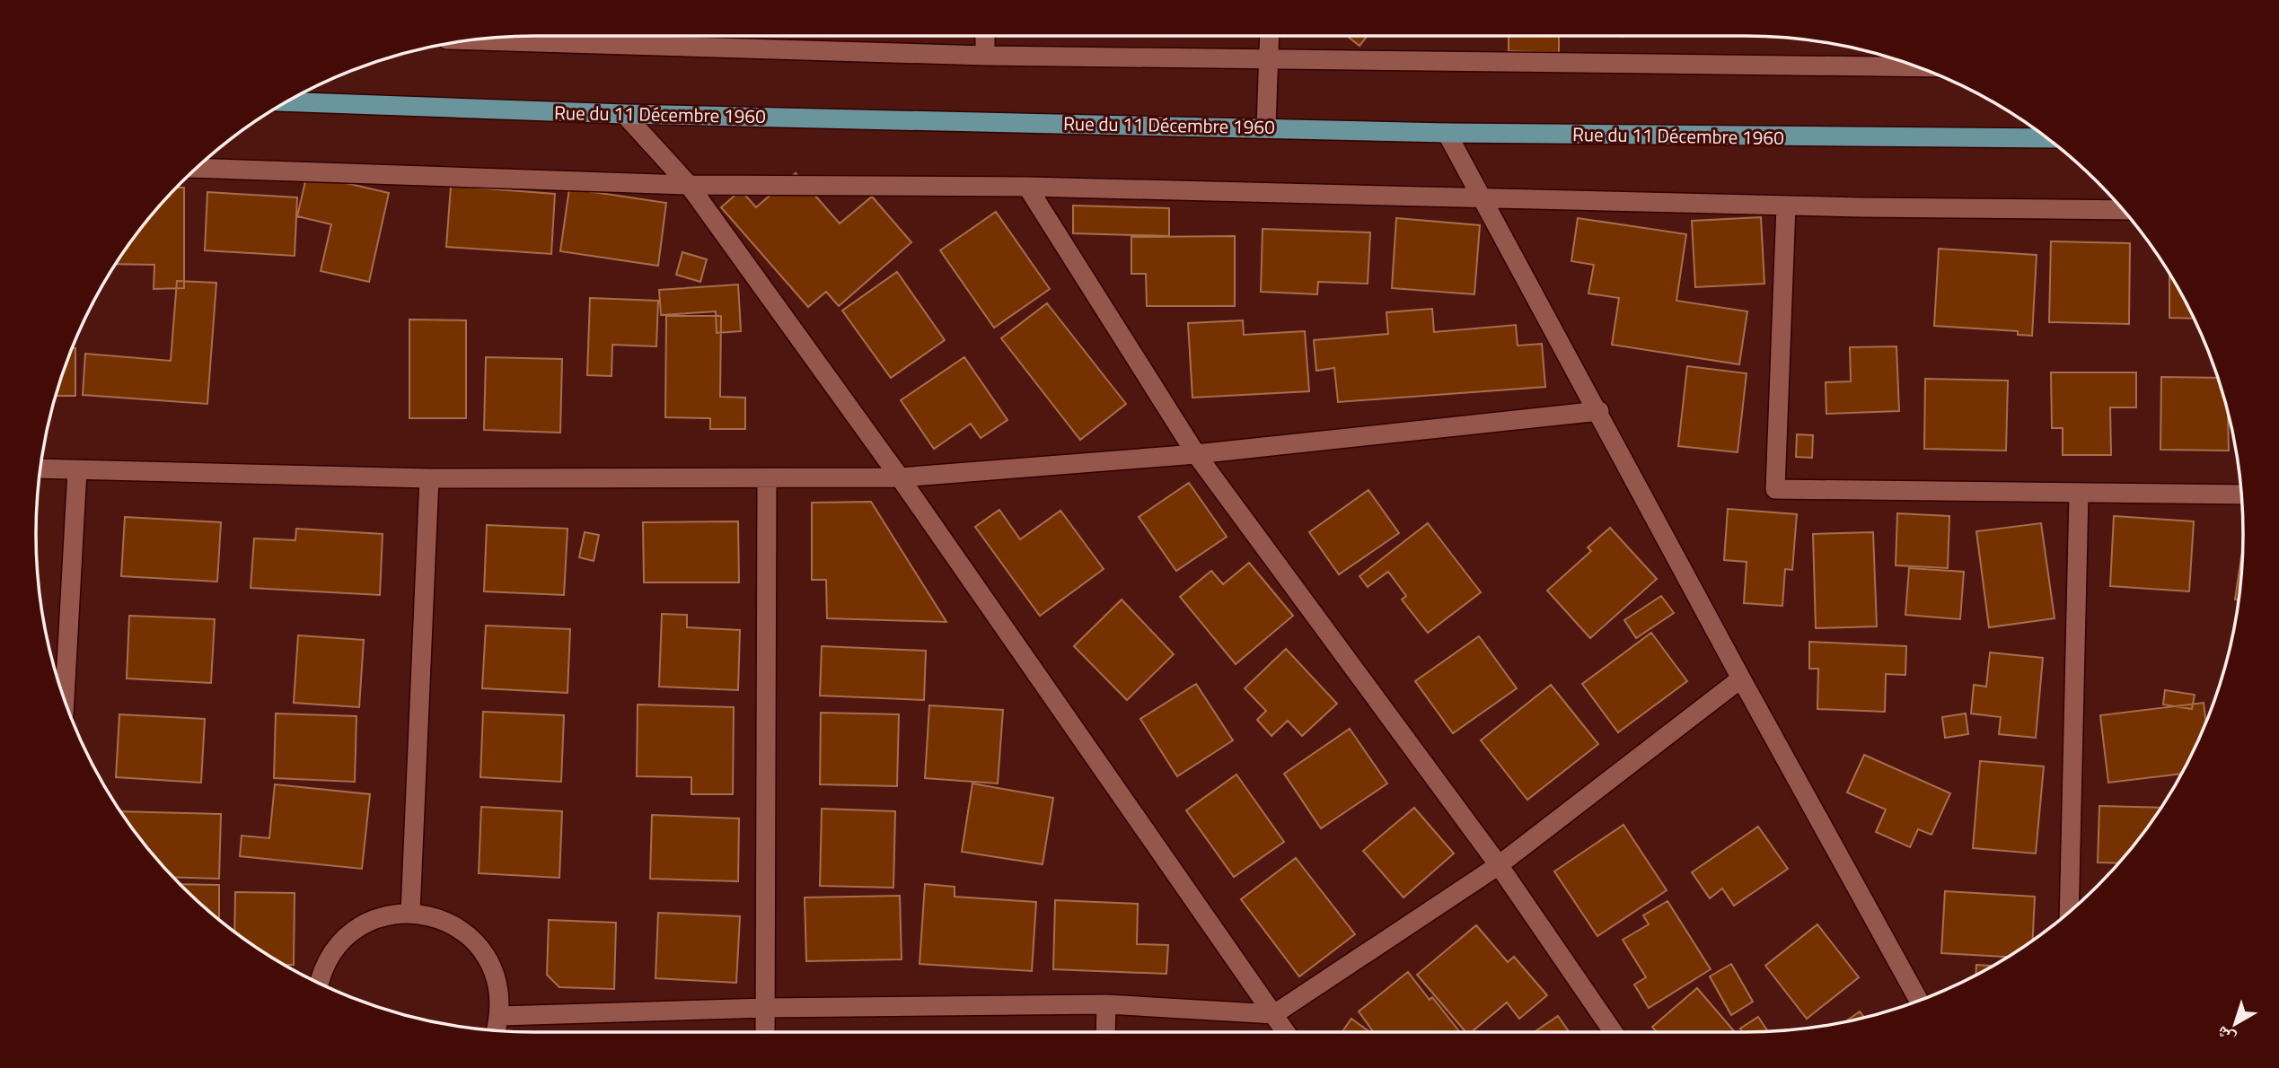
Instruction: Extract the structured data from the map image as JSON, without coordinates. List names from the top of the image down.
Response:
{
  "streets": {
    "main road": ["Rue du 11 Décembre 1960"]
  },
  "north": "bottom left"
}
